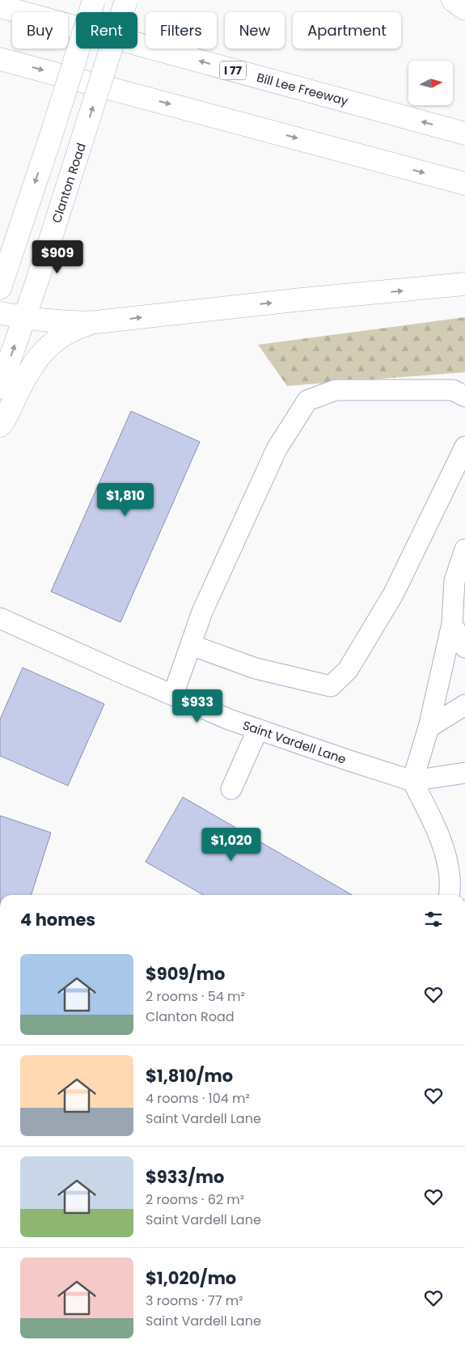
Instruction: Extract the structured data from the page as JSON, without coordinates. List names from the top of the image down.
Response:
{
  "streets": {
    "main road": ["I 77", "Bill Lee Freeway", "Clanton Road"],
    "street": ["Saint Vardell Lane"]
  },
  "north": "right",
  "page": {
    "chip": [
      "Buy",
      "Rent",
      "Filters",
      "New",
      "Apartment"
    ],
    "price": [
      "$909",
      "$1,810",
      "$933",
      "$1,020"
    ],
    "heading": "4 homes",
    "list": [
      {
        "name": "$909/mo",
        "note": "2 rooms · 54 m² · Clanton Road"
      },
      {
        "name": "$1,810/mo",
        "note": "4 rooms · 104 m² · Saint Vardell Lane"
      },
      {
        "name": "$933/mo",
        "note": "2 rooms · 62 m² · Saint Vardell Lane"
      },
      {
        "name": "$1,020/mo",
        "note": "3 rooms · 77 m² · Saint Vardell Lane"
      }
    ]
  }
}
